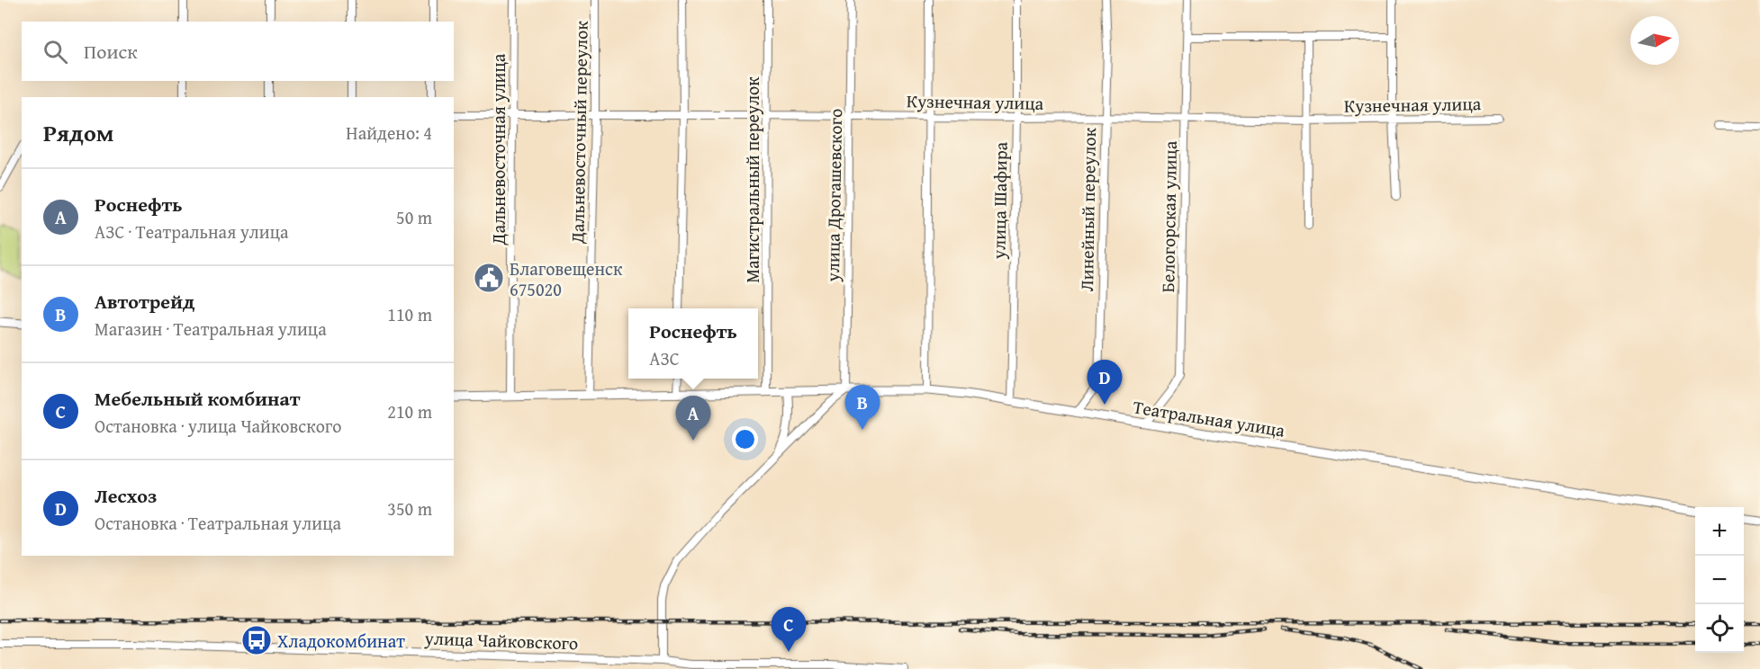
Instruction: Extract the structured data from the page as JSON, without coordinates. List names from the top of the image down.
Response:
{
  "streets": {
    "main road": ["Театральная улица"],
    "street": [
      "Кузнечная улица",
      "Дальневосточный переулок",
      "Дальневосточная улица",
      "Магистральный переулок",
      "улица Дрогашевского",
      "улица Шафира",
      "Линейный переулок",
      "Белогорская улица",
      "улица Чайковского"
    ]
  },
  "crossings": [
    ["Кузнечная улица", "Дальневосточный переулок"],
    ["Кузнечная улица", "Дальневосточная улица"],
    ["Кузнечная улица", "Магистральный переулок"],
    ["Кузнечная улица", "улица Дрогашевского"],
    ["Кузнечная улица", "улица Шафира"],
    ["Кузнечная улица", "Линейный переулок"],
    ["Кузнечная улица", "Белогорская улица"],
    ["Дальневосточный переулок", "Театральная улица"],
    ["Дальневосточная улица", "Театральная улица"],
    ["Магистральный переулок", "Театральная улица"],
    ["улица Дрогашевского", "Театральная улица"],
    ["улица Шафира", "Театральная улица"],
    ["Линейный переулок", "Театральная улица"],
    ["Белогорская улица", "Театральная улица"]
  ],
  "places": {
    "public building": ["Благовещенск 675020"],
    "bus stop": ["Хладокомбинат"]
  },
  "north": "right",
  "page": {
    "search": "Поиск",
    "heading": ["Рядом", "Найдено: 4"],
    "list": [
      {
        "mark": "A",
        "name": "Роснефть",
        "note": "АЗС · Театральная улица",
        "value": "50 m"
      },
      {
        "mark": "B",
        "name": "Автотрейд",
        "note": "Магазин · Театральная улица",
        "value": "110 m"
      },
      {
        "mark": "C",
        "name": "Мебельный комбинат",
        "note": "Остановка · улица Чайковского",
        "value": "210 m"
      },
      {
        "mark": "D",
        "name": "Лесхоз",
        "note": "Остановка · Театральная улица",
        "value": "350 m"
      }
    ],
    "popup": ["Роснефть", "АЗС"],
    "pins": [
      "D",
      "B",
      "A",
      "C"
    ],
    "map_buttons": ["+", "−"]
  }
}
